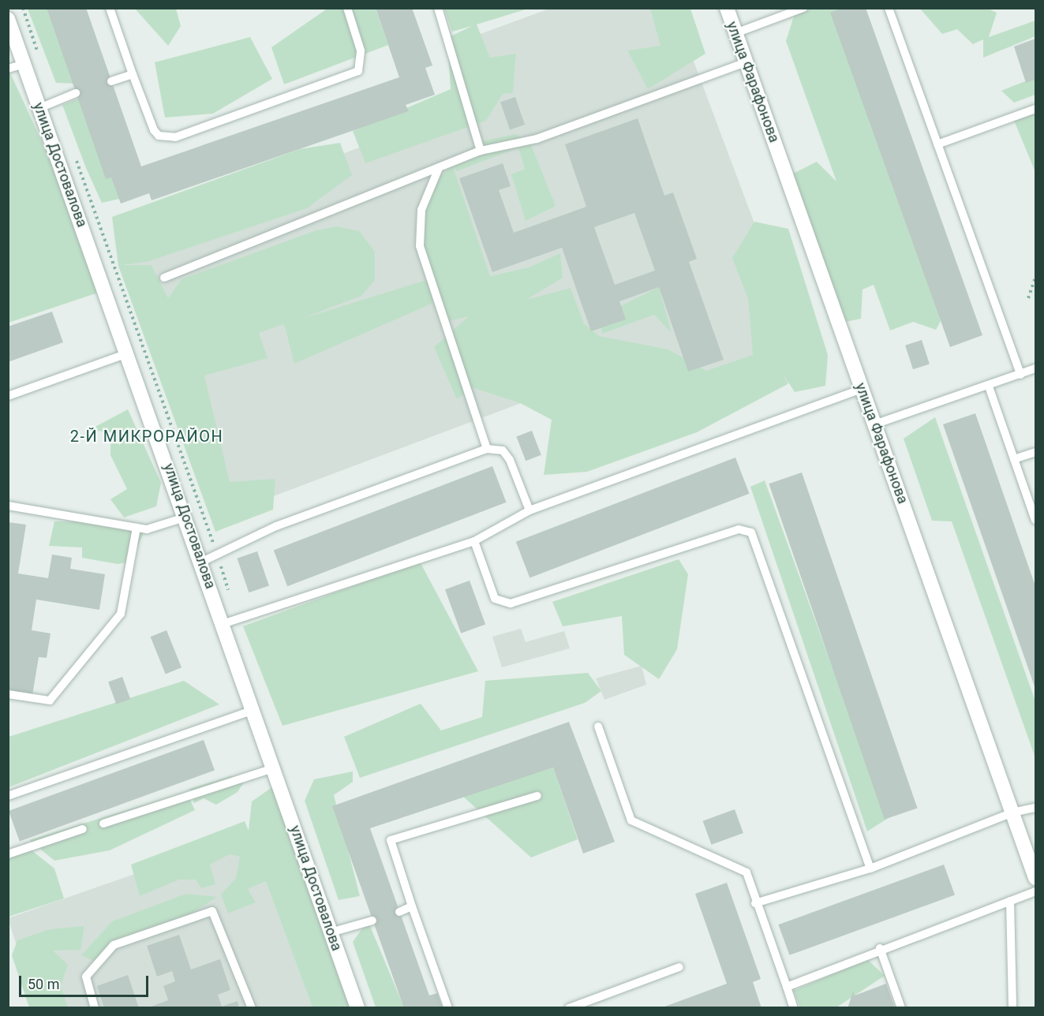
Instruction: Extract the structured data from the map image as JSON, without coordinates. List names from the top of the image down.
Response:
{
  "streets": {
    "street": ["улица Фарафонова", "улица Достовалова"]
  },
  "districts": ["2-Й МИКРОРАЙОН"],
  "scale_bar": "50 m"
}
